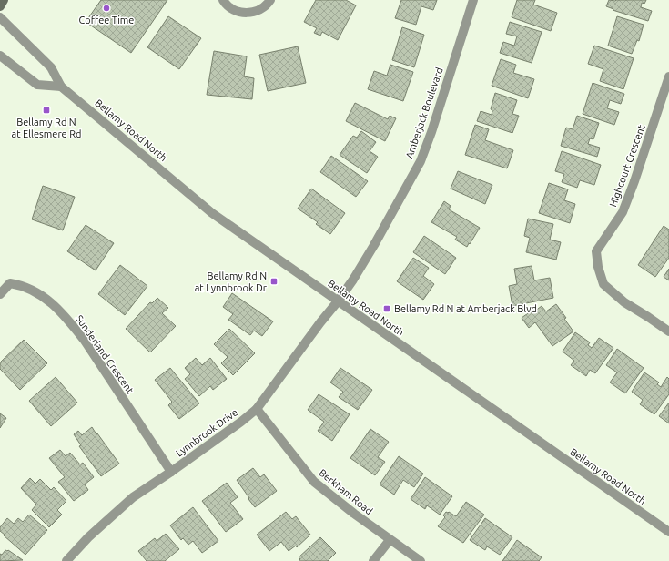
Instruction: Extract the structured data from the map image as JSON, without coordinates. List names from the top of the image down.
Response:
{
  "streets": {
    "street": [
      "Amberjack Boulevard",
      "Bellamy Road North",
      "Highcourt Crescent",
      "Sunderland Crescent",
      "Lynnbrook Drive",
      "Berkham Road"
    ]
  },
  "crossings": [
    ["Amberjack Boulevard", "Bellamy Road North"],
    ["Amberjack Boulevard", "Lynnbrook Drive"],
    ["Bellamy Road North", "Lynnbrook Drive"],
    ["Sunderland Crescent", "Lynnbrook Drive"],
    ["Lynnbrook Drive", "Berkham Road"]
  ],
  "places": {
    "other": ["Coffee Time"],
    "transit": ["Bellamy Rd N at Ellesmere Rd", "Bellamy Rd N at Lynnbrook Dr", "Bellamy Rd N at Amberjack Blvd"]
  }
}
